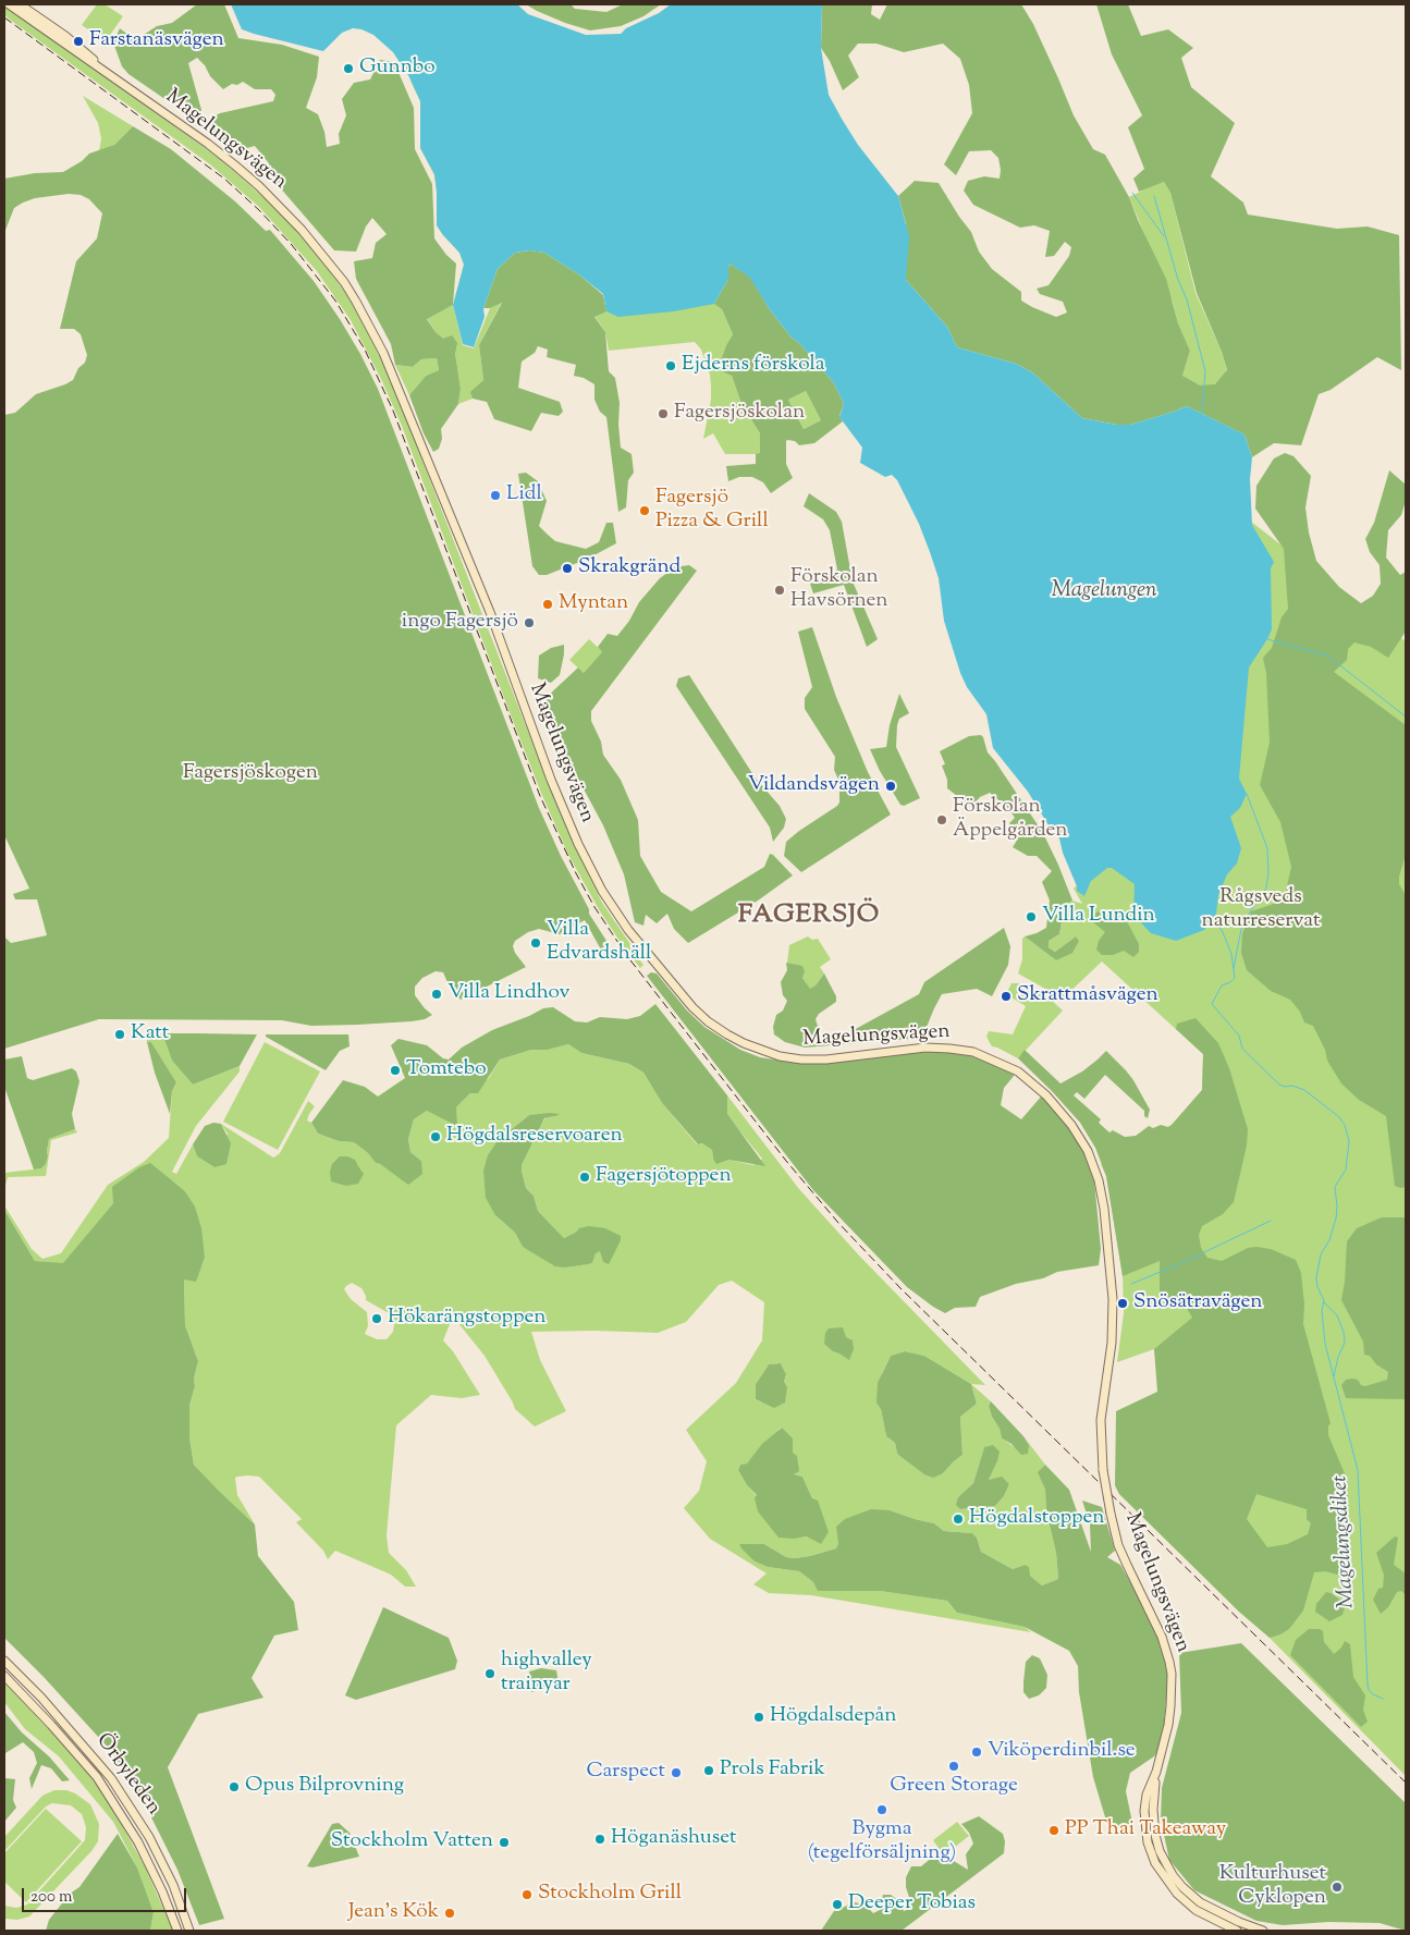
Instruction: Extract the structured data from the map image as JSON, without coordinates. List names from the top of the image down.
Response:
{
  "streets": {
    "main road": ["Magelungsvägen", "Örbyleden"]
  },
  "districts": ["FAGERSJÖ"],
  "water": ["Magelungen", "Magelungsdiket"],
  "parks": ["Fagersjöskogen", "Rågsveds naturreservat"],
  "places": [
    "Farstanäsvägen",
    "Gunnbo",
    "Ejderns förskola",
    "Fagersjöskolan",
    "Lidl",
    "Fagersjö Pizza & Grill",
    "Skrakgränd",
    "Förskolan Havsörnen",
    "Myntan",
    "ingo Fagersjö",
    "Vildandsvägen",
    "Förskolan Äppelgården",
    "Villa Lundin",
    "Villa Edvardshäll",
    "Villa Lindhov",
    "Skrattmåsvägen",
    "Katt",
    "Tomtebo",
    "Högdalsreservoaren",
    "Fagersjötoppen",
    "Snösätravägen",
    "Hökarängstoppen",
    "Högdalstoppen",
    "highvalley trainyar",
    "Högdalsdepån",
    "Viköperdinbil.se",
    "Green Storage",
    "Prols Fabrik",
    "Carspect",
    "Opus Bilprovning",
    "Bygma (tegelförsäljning)",
    "PP Thai Takeaway",
    "Höganäshuset",
    "Stockholm Vatten",
    "Kulturhuset Cyklopen",
    "Stockholm Grill",
    "Deeper Tobias",
    "Jean’s Kök"
  ],
  "scale_bar": "200 m"
}
